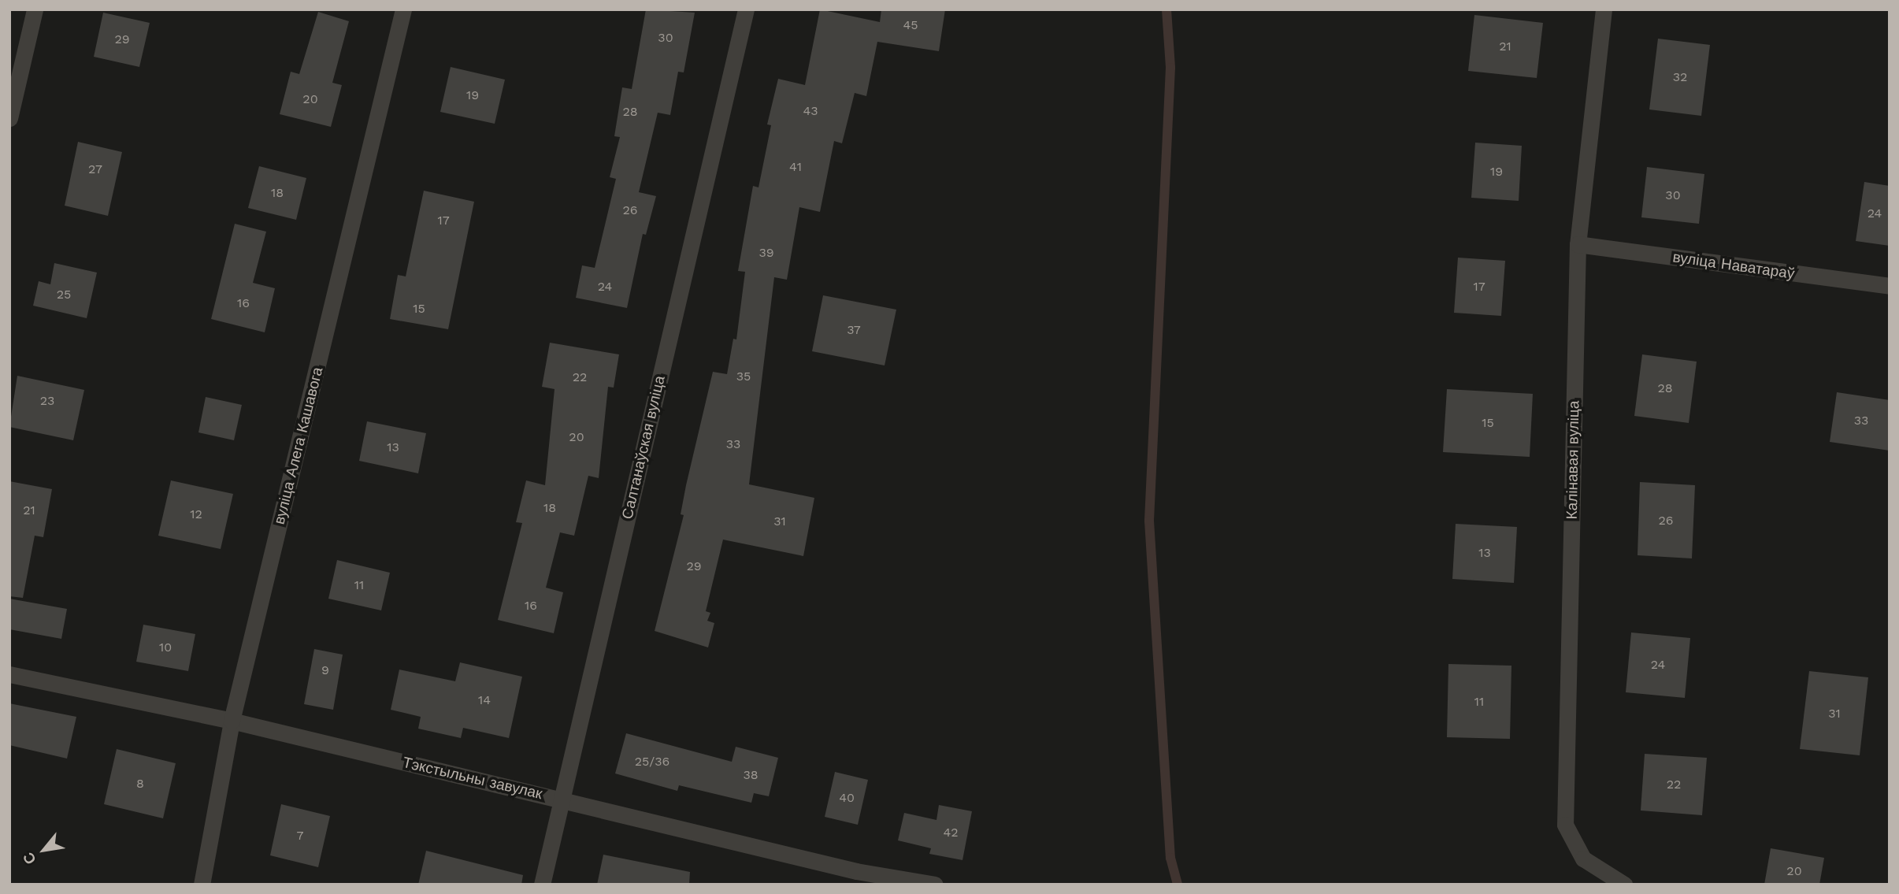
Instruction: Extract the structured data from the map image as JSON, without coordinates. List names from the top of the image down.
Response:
{
  "streets": {
    "street": [
      "вуліца Наватараў",
      "вуліца Алега Кашавога",
      "Салтанаўская вуліца",
      "Калінавая вуліца",
      "Тэкстыльны завулак"
    ]
  },
  "crossings": [
    ["вуліца Наватараў", "Калінавая вуліца"],
    ["вуліца Алега Кашавога", "Тэкстыльны завулак"],
    ["Салтанаўская вуліца", "Тэкстыльны завулак"]
  ],
  "house_numbers": [
    "45",
    "30",
    "29",
    "21",
    "32",
    "19",
    "20",
    "43",
    "28",
    "41",
    "27",
    "19",
    "18",
    "30",
    "26",
    "24",
    "17",
    "39",
    "24",
    "17",
    "25",
    "16",
    "15",
    "37",
    "35",
    "22",
    "28",
    "23",
    "33",
    "15",
    "20",
    "33",
    "13",
    "18",
    "21",
    "12",
    "26",
    "31",
    "13",
    "29",
    "11",
    "16",
    "10",
    "24",
    "9",
    "14",
    "11",
    "31",
    "25/36",
    "38",
    "8",
    "22",
    "40",
    "42",
    "7",
    "20"
  ],
  "north": "bottom left"
}
